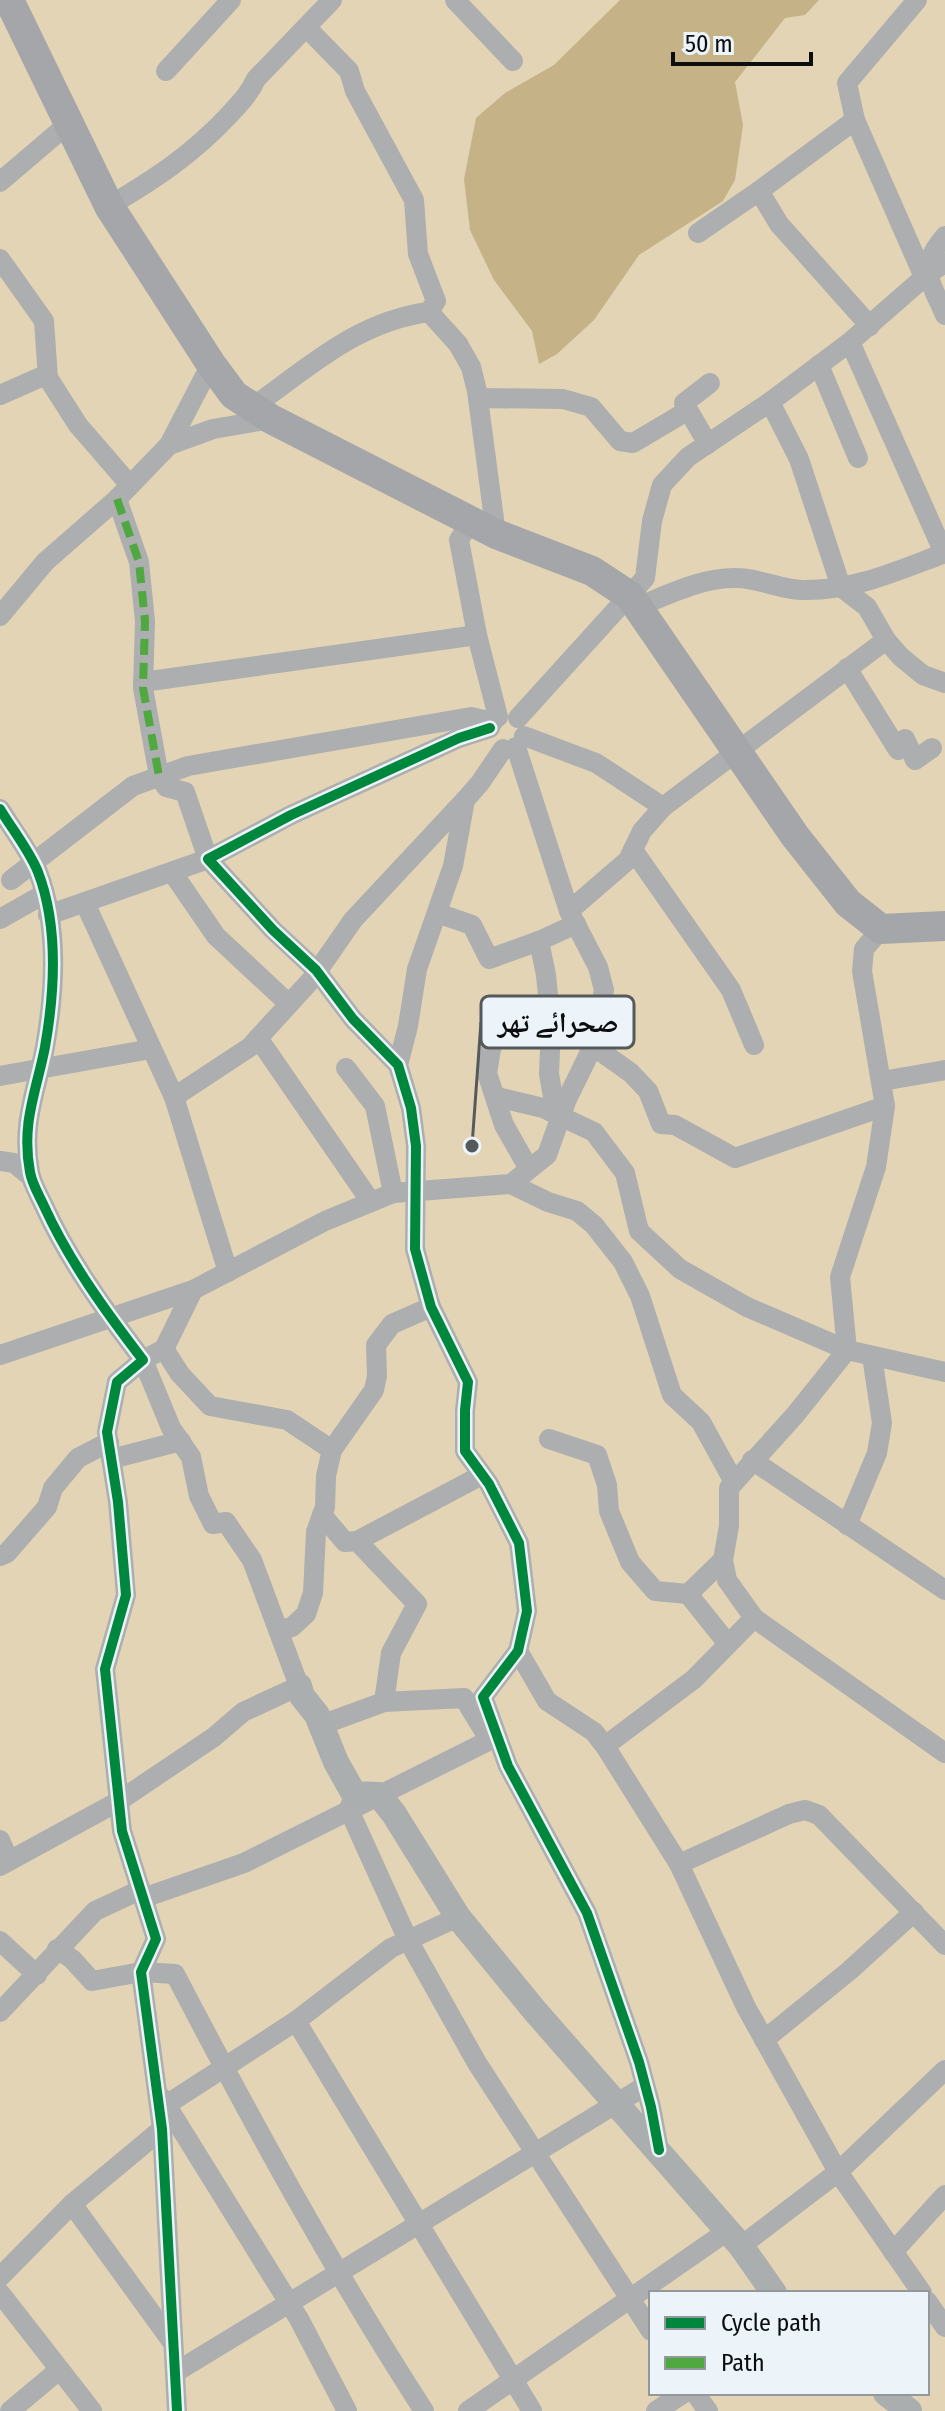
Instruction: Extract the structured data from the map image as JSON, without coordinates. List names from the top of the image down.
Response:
{
  "places": ["صحرائے تھر"],
  "legend": ["Cycle path", "Path"],
  "scale_bar": "50 m"
}
